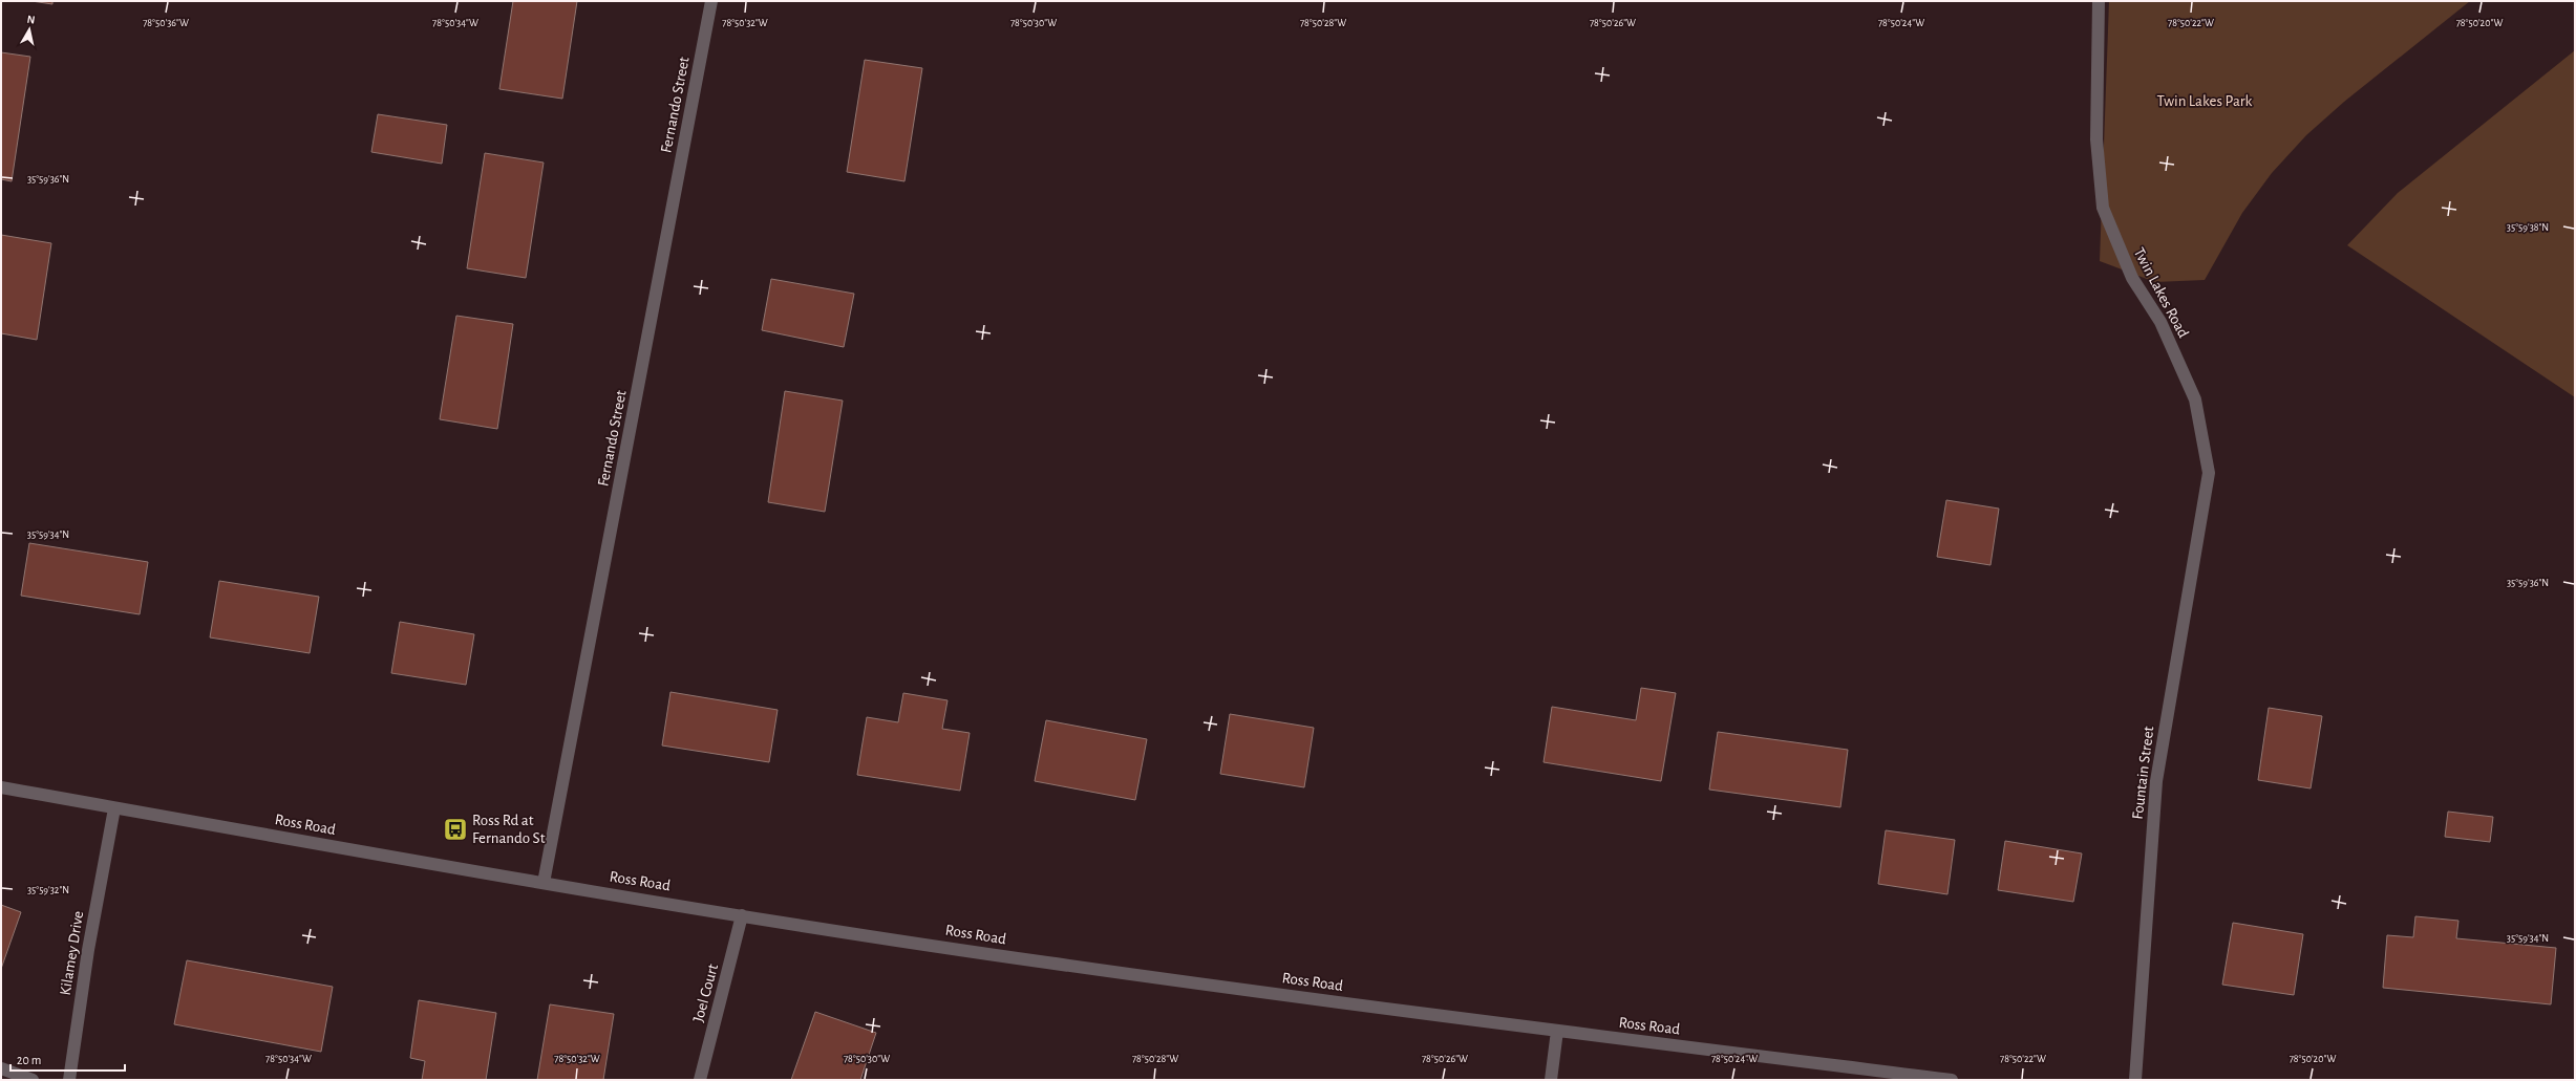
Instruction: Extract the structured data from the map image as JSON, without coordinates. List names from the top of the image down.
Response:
{
  "streets": {
    "street": [
      "Fernando Street",
      "Twin Lakes Road",
      "Fountain Street",
      "Ross Road",
      "Kilamey Drive",
      "Joel Court"
    ]
  },
  "crossings": [
    ["Fernando Street", "Ross Road"],
    ["Twin Lakes Road", "Fountain Street"],
    ["Ross Road", "Kilamey Drive"],
    ["Ross Road", "Joel Court"]
  ],
  "parks": ["Twin Lakes Park"],
  "places": {
    "bus stop": ["Ross Rd at Fernando St"]
  },
  "scale_bar": "20 m",
  "north": "top",
  "coordinates": [
    "78°50'36\"W",
    "78°50'34\"W",
    "78°50'32\"W",
    "78°50'30\"W",
    "78°50'28\"W",
    "78°50'26\"W",
    "78°50'24\"W",
    "78°50'22\"W",
    "78°50'20\"W",
    "35°59'36\"N",
    "35°59'38\"N",
    "35°59'34\"N",
    "35°59'32\"N"
  ]
}
